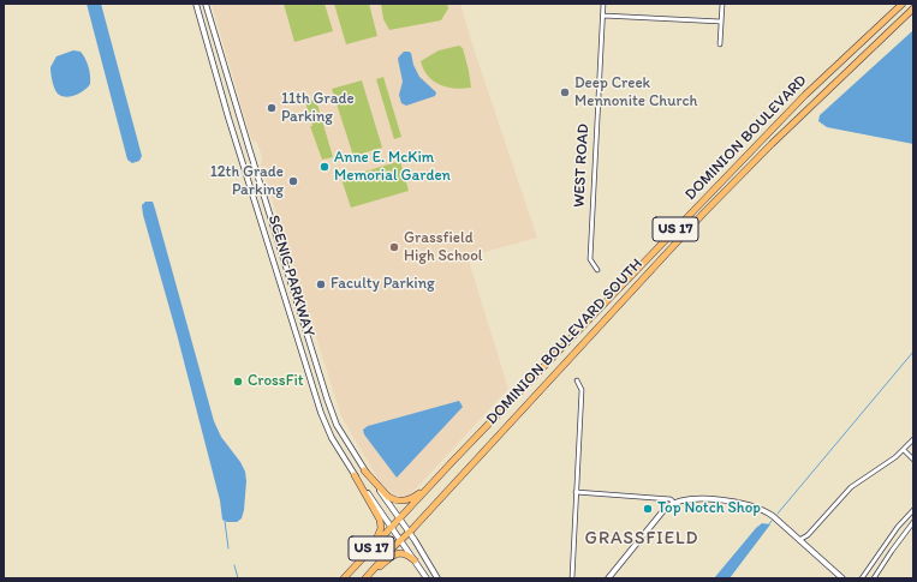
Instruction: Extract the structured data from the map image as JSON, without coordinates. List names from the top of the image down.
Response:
{
  "streets": {
    "highway": ["DOMINION BOULEVARD", "US 17", "DOMINION BOULEVARD SOUTH"],
    "street": ["WEST ROAD", "SCENIC PARKWAY"]
  },
  "crossings": [
    ["DOMINION BOULEVARD", "US 17"],
    ["US 17", "SCENIC PARKWAY"],
    ["SCENIC PARKWAY", "DOMINION BOULEVARD SOUTH"]
  ],
  "districts": ["GRASSFIELD"],
  "places": [
    "Deep Creek Mennonite Church",
    "11th Grade Parking",
    "Anne E. McKim Memorial Garden",
    "12th Grade Parking",
    "Grassfield High School",
    "Faculty Parking",
    "CrossFit",
    "Top Notch Shop"
  ]
}
